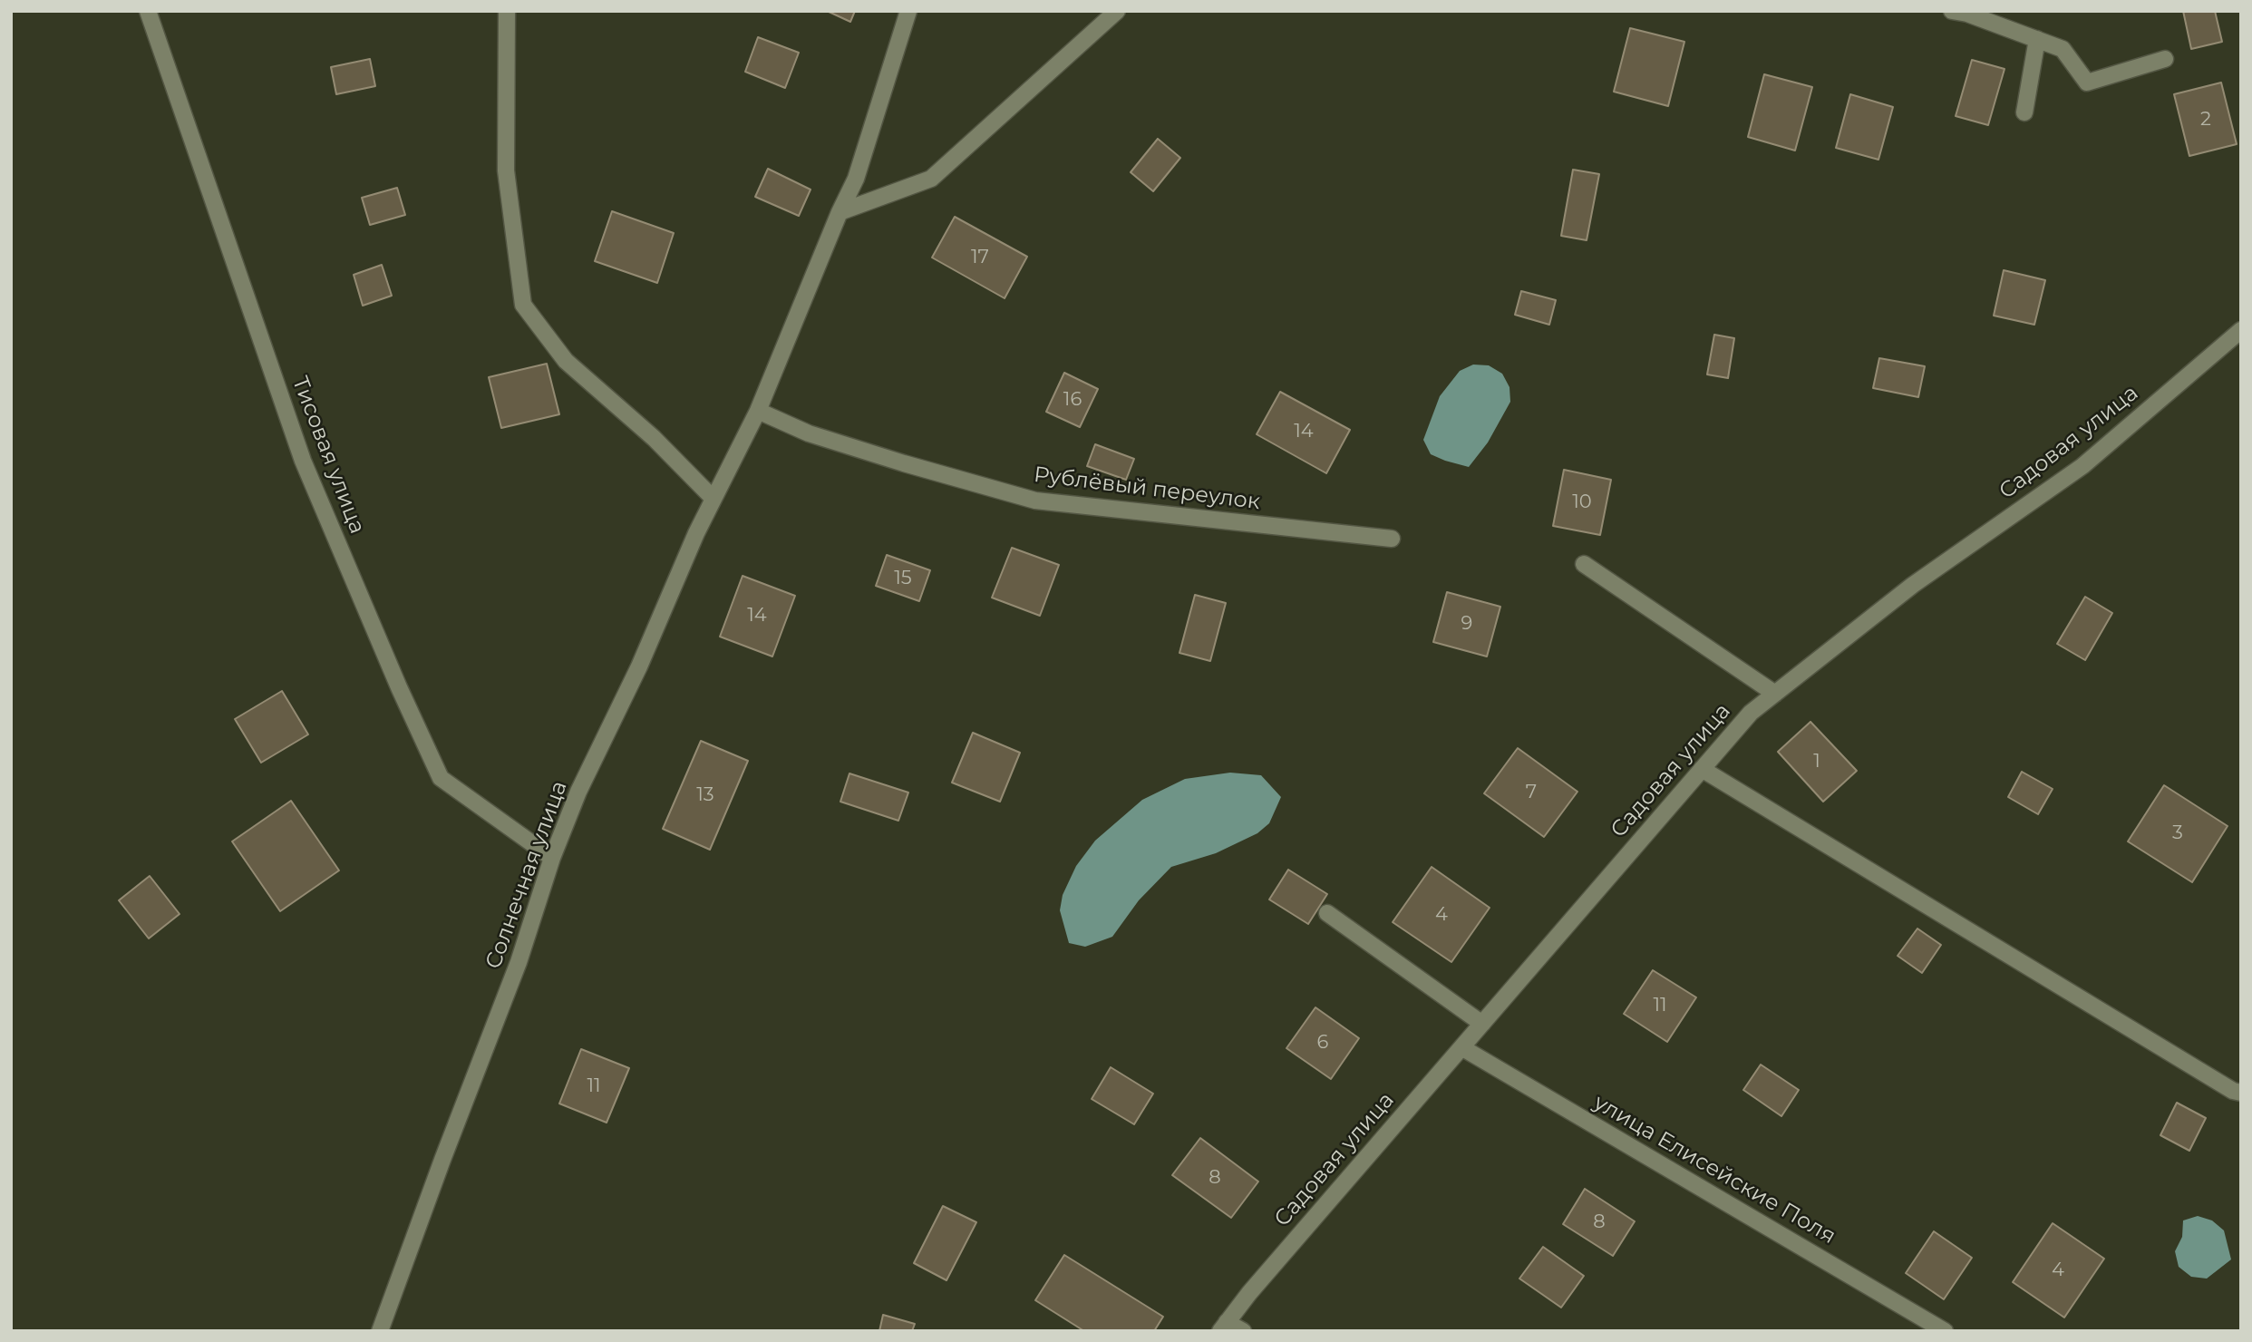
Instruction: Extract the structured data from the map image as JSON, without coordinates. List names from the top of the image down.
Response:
{
  "streets": {
    "street": [
      "Садовая улица",
      "Тисовая улица",
      "Рублёвый переулок",
      "Солнечная улица",
      "улица Елисейские Поля"
    ]
  },
  "crossings": [
    ["Садовая улица", "улица Елисейские Поля"],
    ["Тисовая улица", "Солнечная улица"],
    ["Рублёвый переулок", "Солнечная улица"]
  ],
  "house_numbers": [
    "2",
    "17",
    "16",
    "14",
    "10",
    "15",
    "14",
    "9",
    "1",
    "7",
    "13",
    "3",
    "4",
    "11",
    "6",
    "11",
    "8",
    "8",
    "4"
  ]
}
